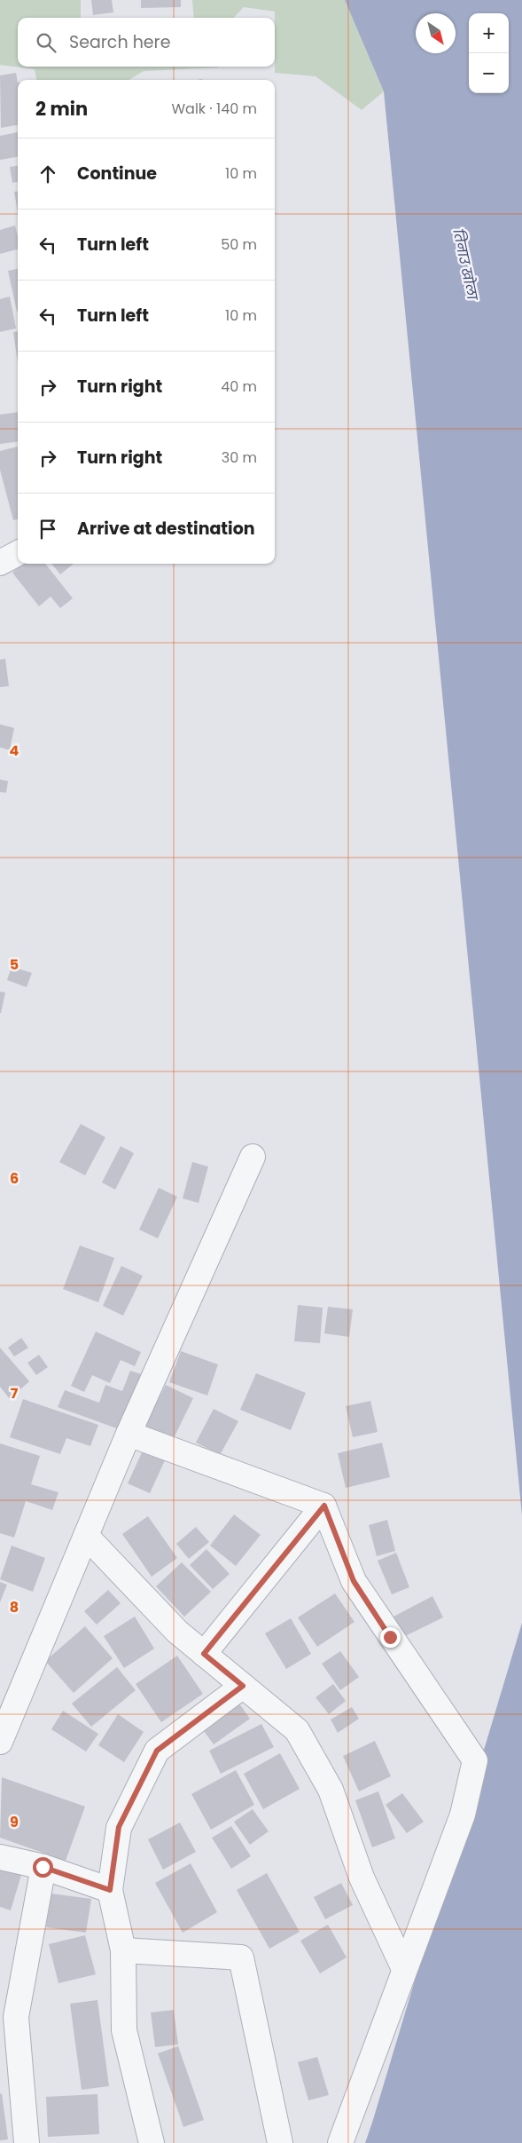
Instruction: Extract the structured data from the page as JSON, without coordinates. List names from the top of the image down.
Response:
{
  "water": ["तिनाउ खोला"],
  "north": "bottom right",
  "page": {
    "map_buttons": ["+", "−"],
    "search": "Search here",
    "heading": ["2 min", "Walk · 140 m"],
    "list": [
      ["Continue", "10 m"],
      ["Turn left", "50 m"],
      ["Turn left", "10 m"],
      ["Turn right", "40 m"],
      ["Turn right", "30 m"],
      "Arrive at destination"
    ]
  },
  "grid": {
    "rows": [
      "4",
      "5",
      "6",
      "7",
      "8",
      "9"
    ]
  }
}
